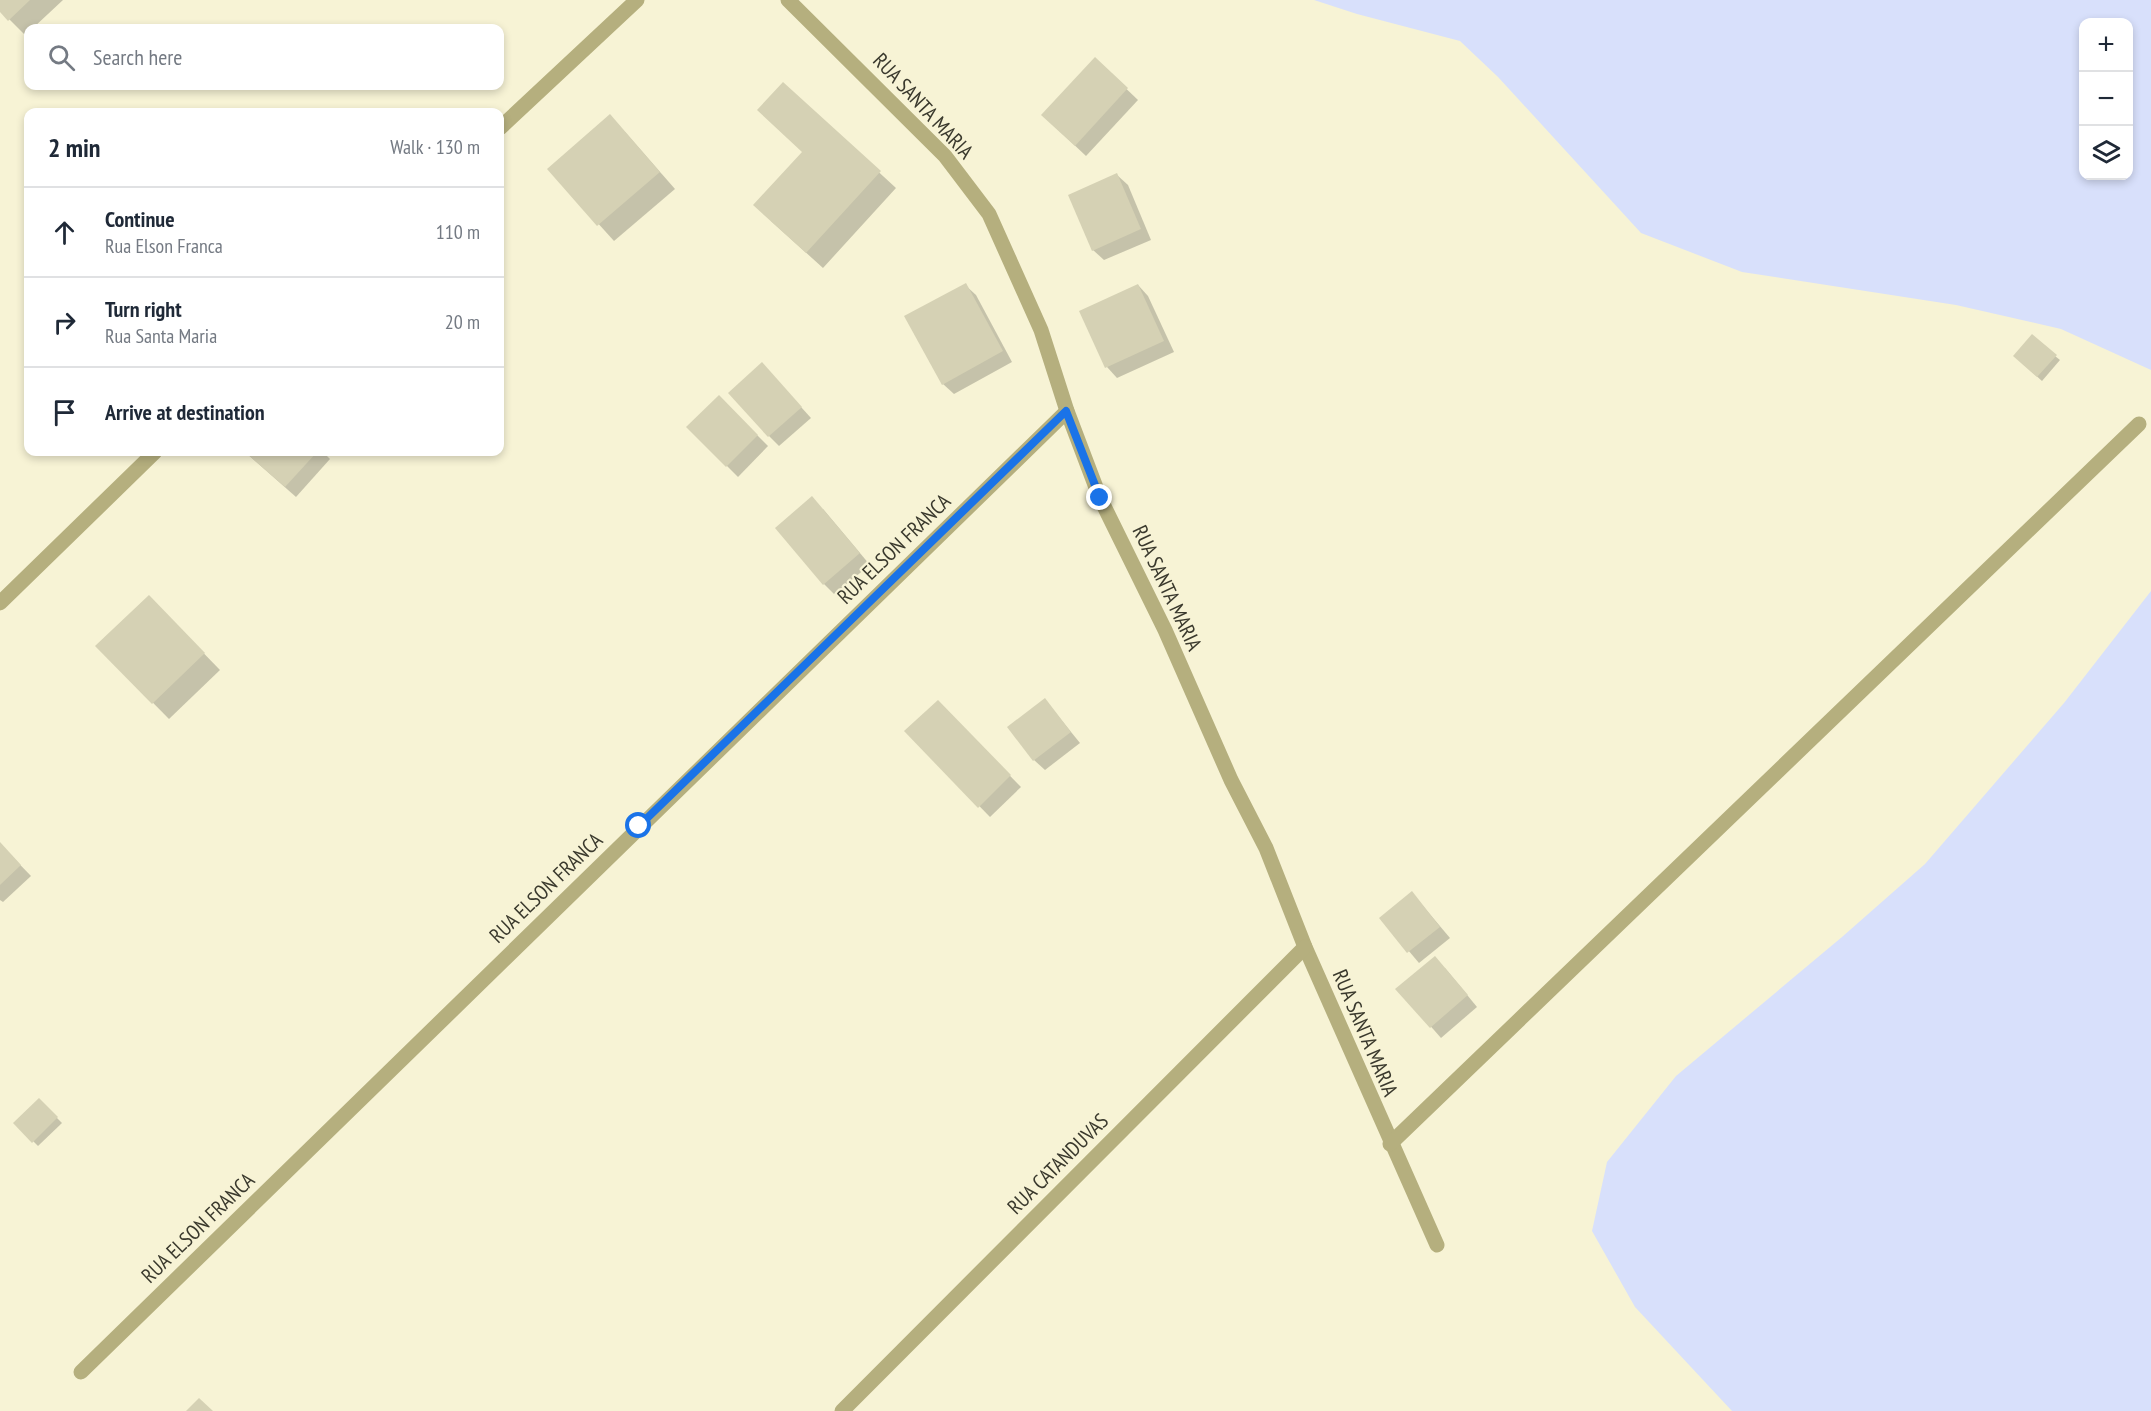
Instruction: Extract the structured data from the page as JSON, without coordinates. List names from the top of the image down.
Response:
{
  "streets": {
    "street": ["RUA SANTA MARIA", "RUA ELSON FRANCA", "RUA CATANDUVAS"]
  },
  "crossings": [
    ["RUA SANTA MARIA", "RUA ELSON FRANCA"],
    ["RUA SANTA MARIA", "RUA CATANDUVAS"]
  ],
  "page": {
    "map_buttons": ["+", "−"],
    "search": "Search here",
    "heading": ["2 min", "Walk · 130 m"],
    "list": [
      ["Continue", "Rua Elson Franca", "110 m"],
      ["Turn right", "Rua Santa Maria", "20 m"],
      "Arrive at destination"
    ]
  }
}
